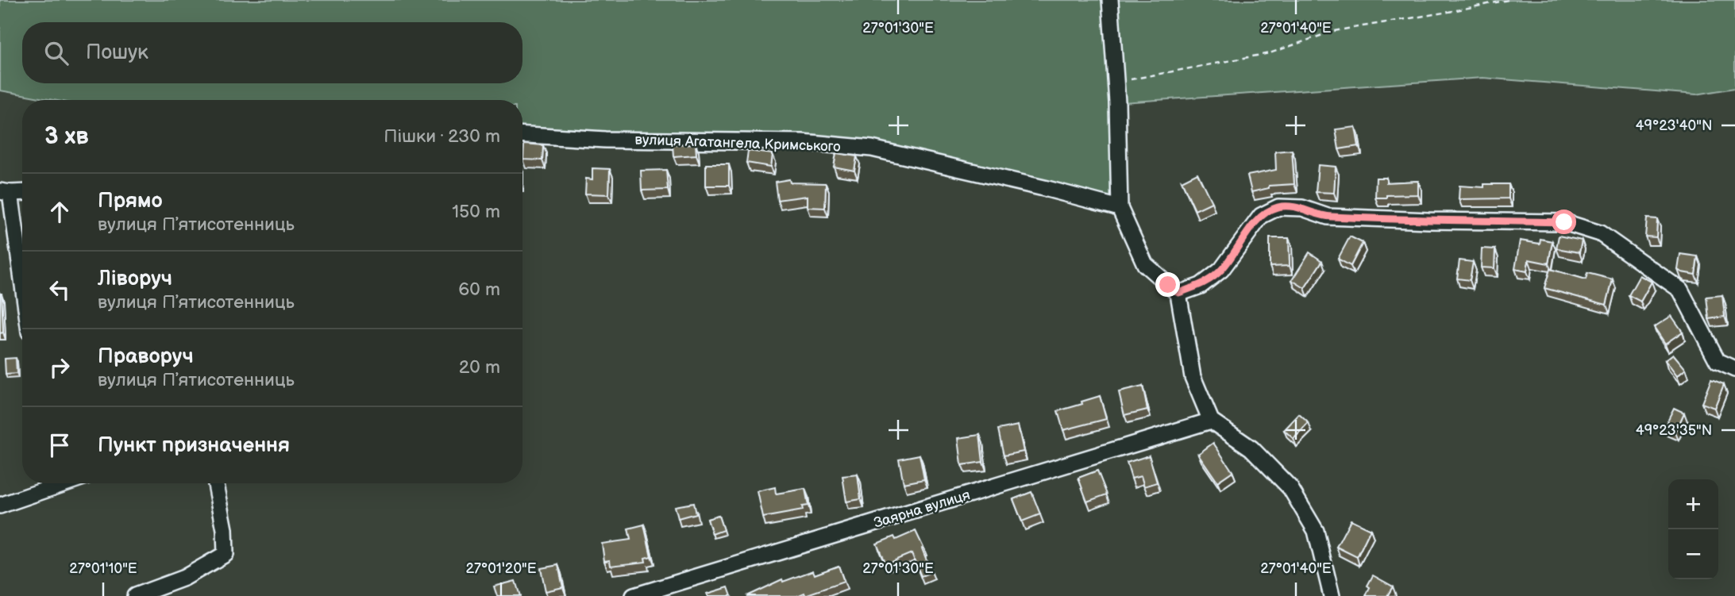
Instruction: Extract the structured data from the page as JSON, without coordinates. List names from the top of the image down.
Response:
{
  "streets": {
    "street": ["вулиця Агатангела Кримського", "Заярна вулиця"]
  },
  "page": {
    "search": "Пошук",
    "heading": ["3 хв", "Пішки · 230 m"],
    "list": [
      ["Прямо", "вулиця Пʼятисотенниць", "150 m"],
      ["Ліворуч", "вулиця Пʼятисотенниць", "60 m"],
      ["Праворуч", "вулиця Пʼятисотенниць", "20 m"],
      "Пункт призначення"
    ],
    "map_buttons": ["+", "−"]
  },
  "coordinates": [
    "27°01'30\"E",
    "27°01'40\"E",
    "49°23'40\"N",
    "49°23'35\"N",
    "27°01'10\"E",
    "27°01'20\"E"
  ]
}
